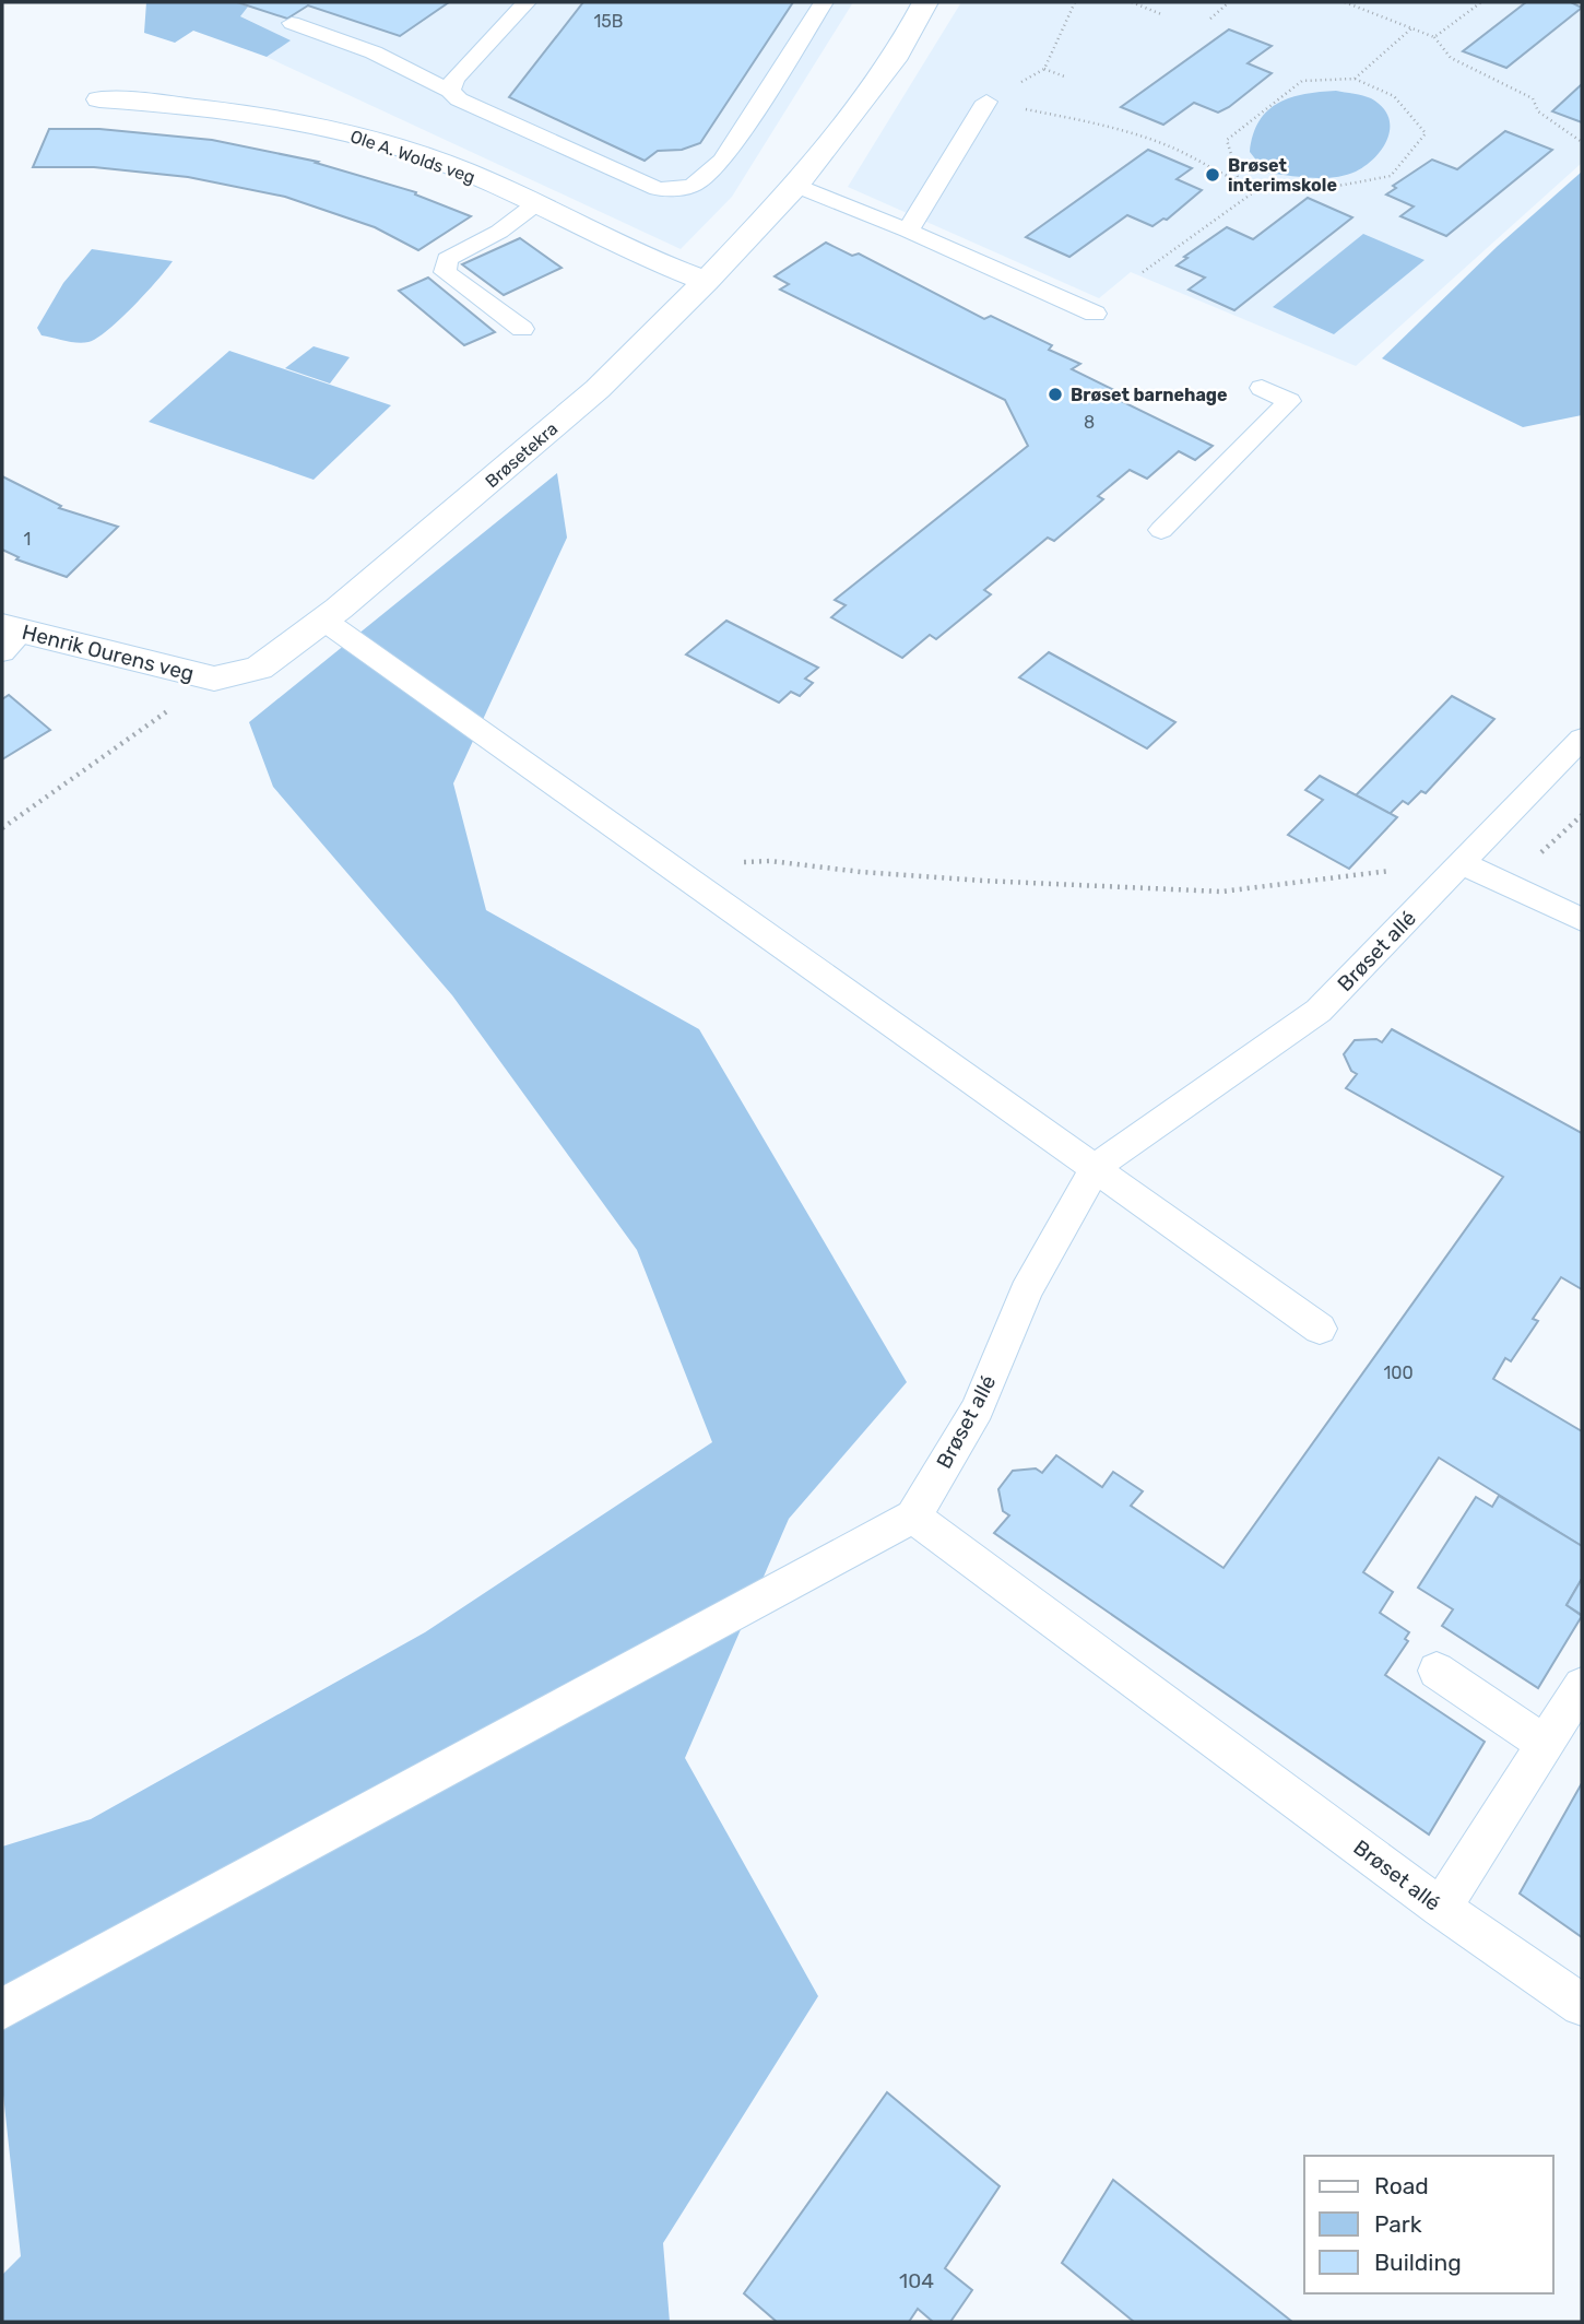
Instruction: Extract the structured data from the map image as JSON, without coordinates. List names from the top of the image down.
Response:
{
  "streets": {
    "street": ["Ole A. Wolds veg", "Brøsetekra", "Henrik Ourens veg"],
    "lane": ["Brøset allé"]
  },
  "crossings": [
    ["Ole A. Wolds veg", "Brøsetekra"],
    ["Brøsetekra", "Henrik Ourens veg"]
  ],
  "places": ["Brøset interimskole", "Brøset barnehage"],
  "house_numbers": [
    "15B",
    "8",
    "1",
    "100",
    "104"
  ],
  "legend": ["Road", "Park", "Building"]
}
